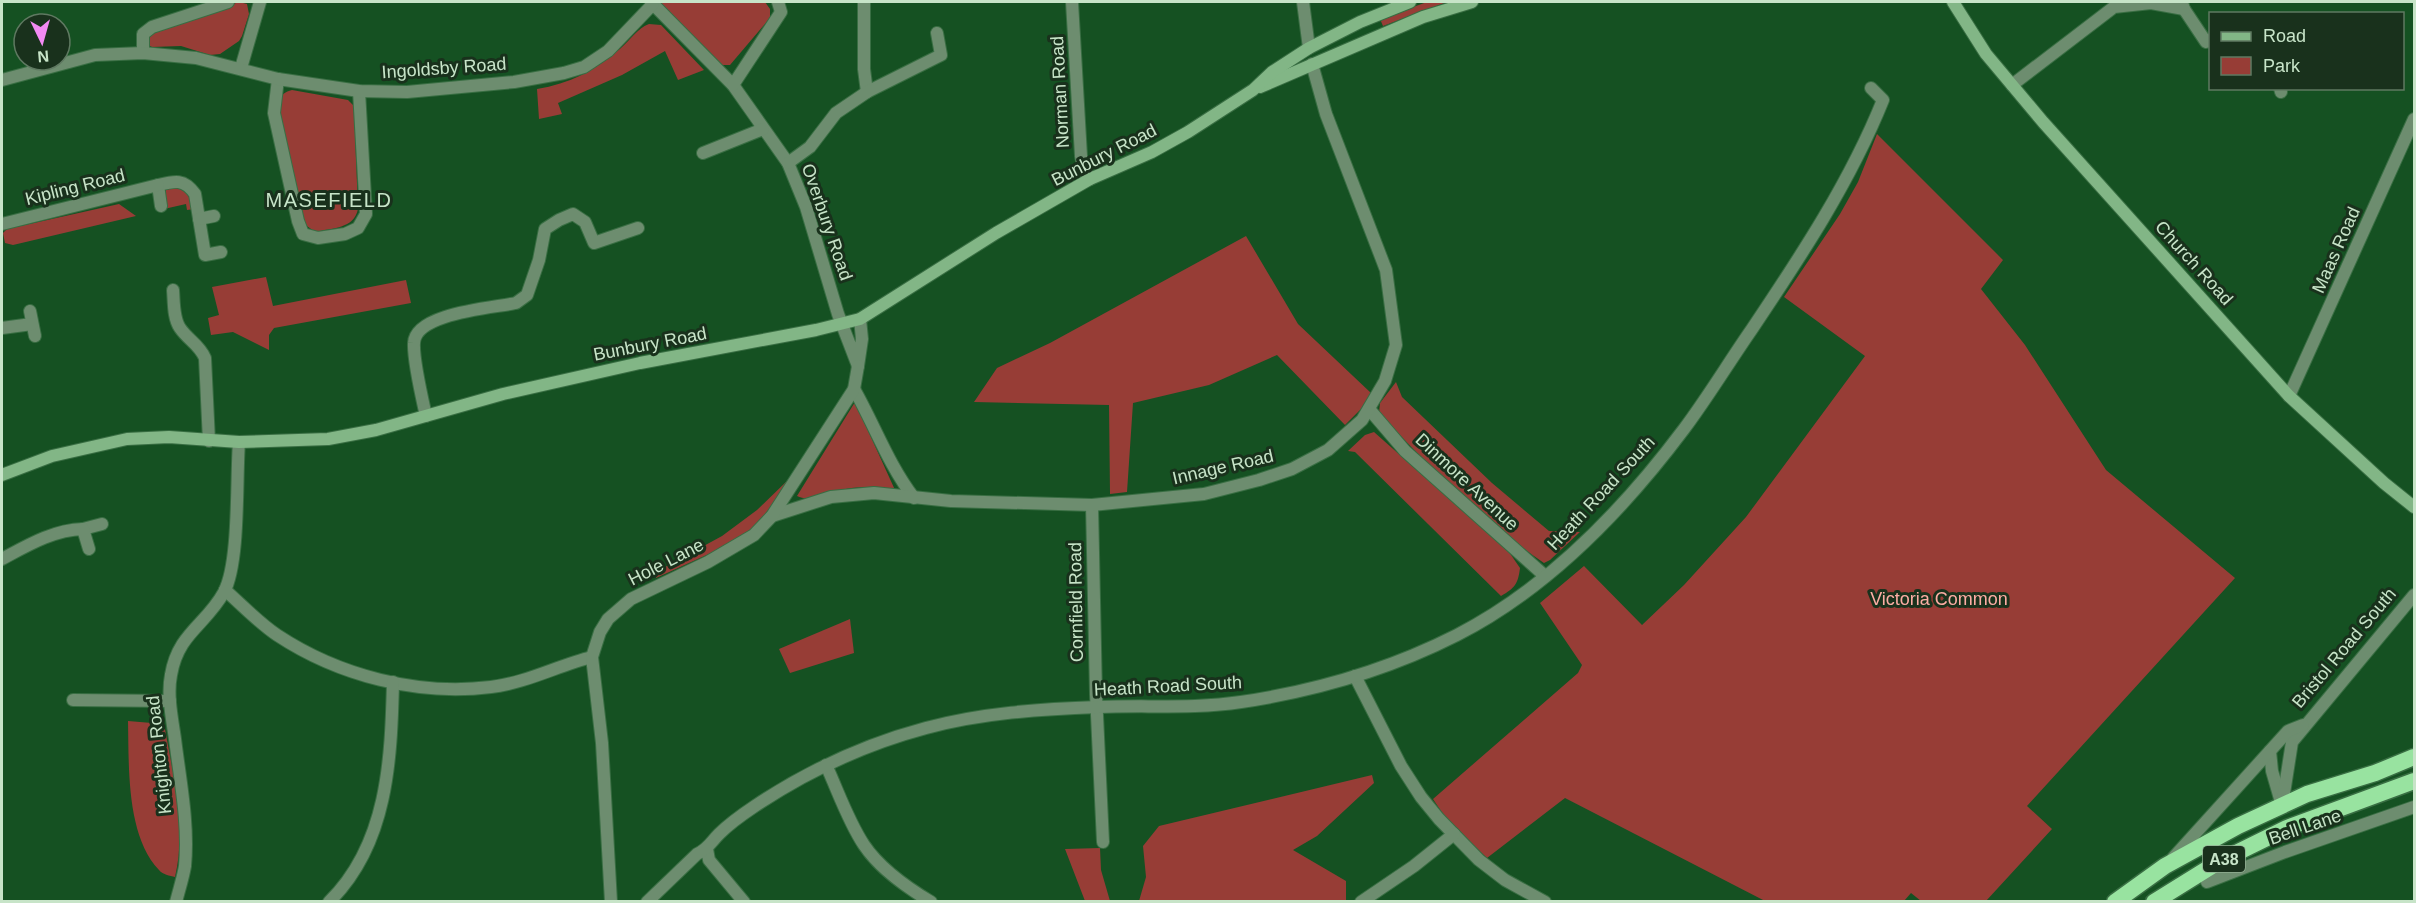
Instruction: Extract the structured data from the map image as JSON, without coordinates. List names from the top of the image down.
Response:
{
  "streets": {
    "highway": ["Bristol Road South", "A38"],
    "main road": ["Bunbury Road", "Church Road"],
    "street": [
      "Ingoldsby Road",
      "Norman Road",
      "Kipling Road",
      "Overbury Road",
      "Maas Road",
      "Innage Road",
      "Dinmore Avenue",
      "Heath Road South",
      "Hole Lane",
      "Cornfield Road",
      "Knighton Road",
      "Bell Lane"
    ]
  },
  "crossings": [
    ["Ingoldsby Road", "Overbury Road"],
    ["Norman Road", "Bunbury Road"],
    ["Bunbury Road", "Overbury Road"],
    ["Bunbury Road", "Innage Road"],
    ["Bunbury Road", "Hole Lane"],
    ["Bunbury Road", "Knighton Road"],
    ["Maas Road", "Church Road"],
    ["Innage Road", "Dinmore Avenue"],
    ["Innage Road", "Hole Lane"],
    ["Innage Road", "Cornfield Road"],
    ["Dinmore Avenue", "Heath Road South"],
    ["Heath Road South", "Cornfield Road"],
    ["Bristol Road South", "A38"]
  ],
  "districts": ["MASEFIELD"],
  "parks": ["Victoria Common"],
  "legend": ["Road", "Park"],
  "north": "bottom"
}
